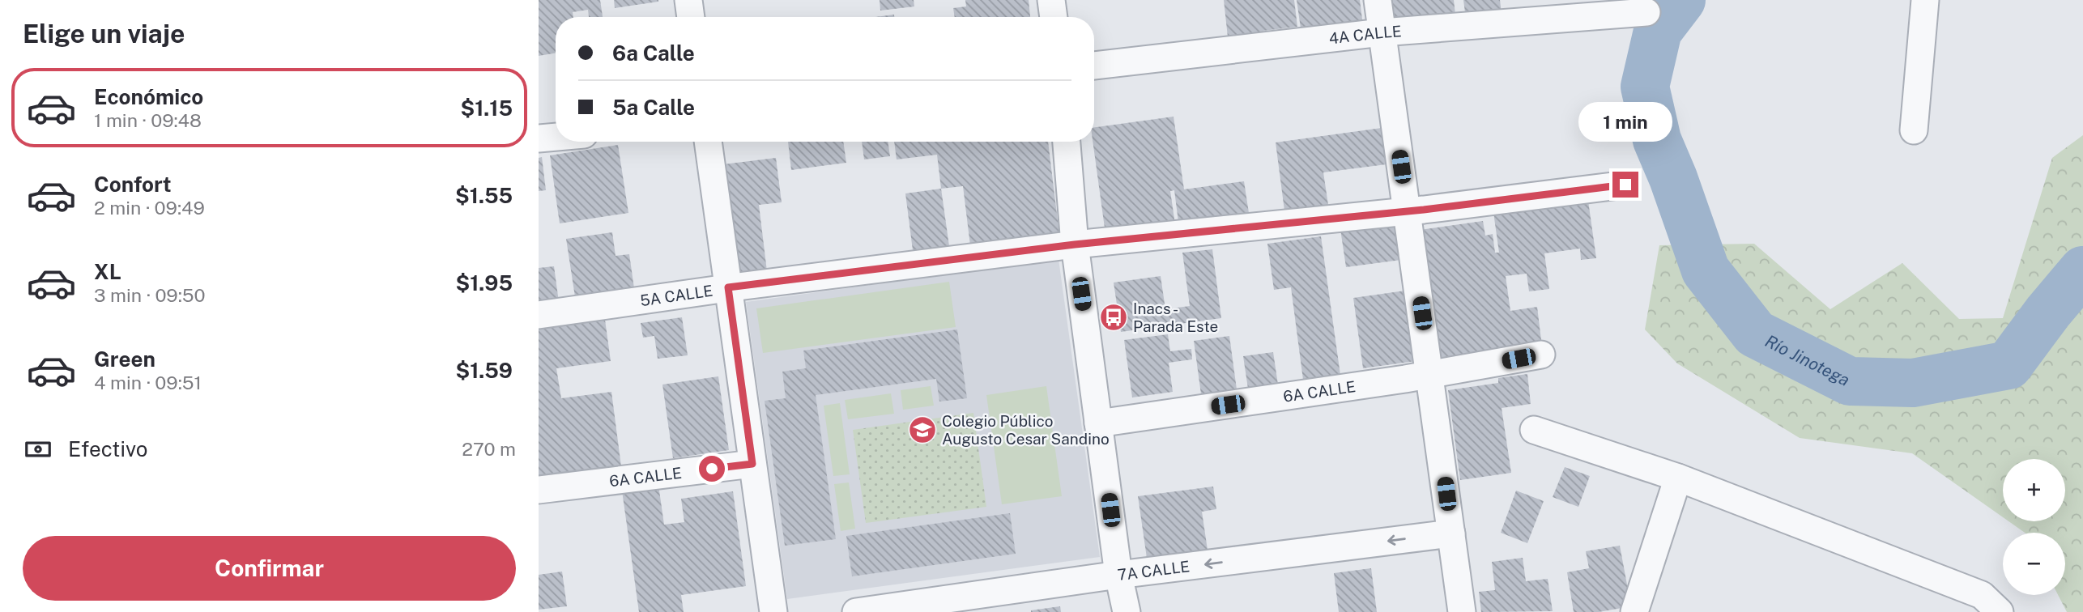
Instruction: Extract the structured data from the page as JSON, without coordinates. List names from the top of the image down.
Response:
{
  "streets": {
    "street": [
      "4A CALLE",
      "5A CALLE",
      "6A CALLE",
      "7A CALLE"
    ]
  },
  "one_way": ["7A CALLE"],
  "water": ["Río Jinotega"],
  "places": {
    "bus stop": ["Inacs - Parada Este"],
    "school or university": ["Colegio Público Augusto Cesar Sandino"]
  },
  "page": {
    "heading": "Elige un viaje",
    "banner": ["6a Calle", "5a Calle"],
    "list": [
      {
        "name": "Económico",
        "note": "1 min · 09:48",
        "value": "$1.15"
      },
      {
        "name": "Confort",
        "note": "2 min · 09:49",
        "value": "$1.55"
      },
      {
        "name": "XL",
        "note": "3 min · 09:50",
        "value": "$1.95"
      },
      {
        "name": "Green",
        "note": "4 min · 09:51",
        "value": "$1.59"
      }
    ],
    "bubble": "1 min",
    "pay": ["Efectivo", "270 m"],
    "map_buttons": ["+", "−"],
    "buttons": "Confirmar"
  }
}
